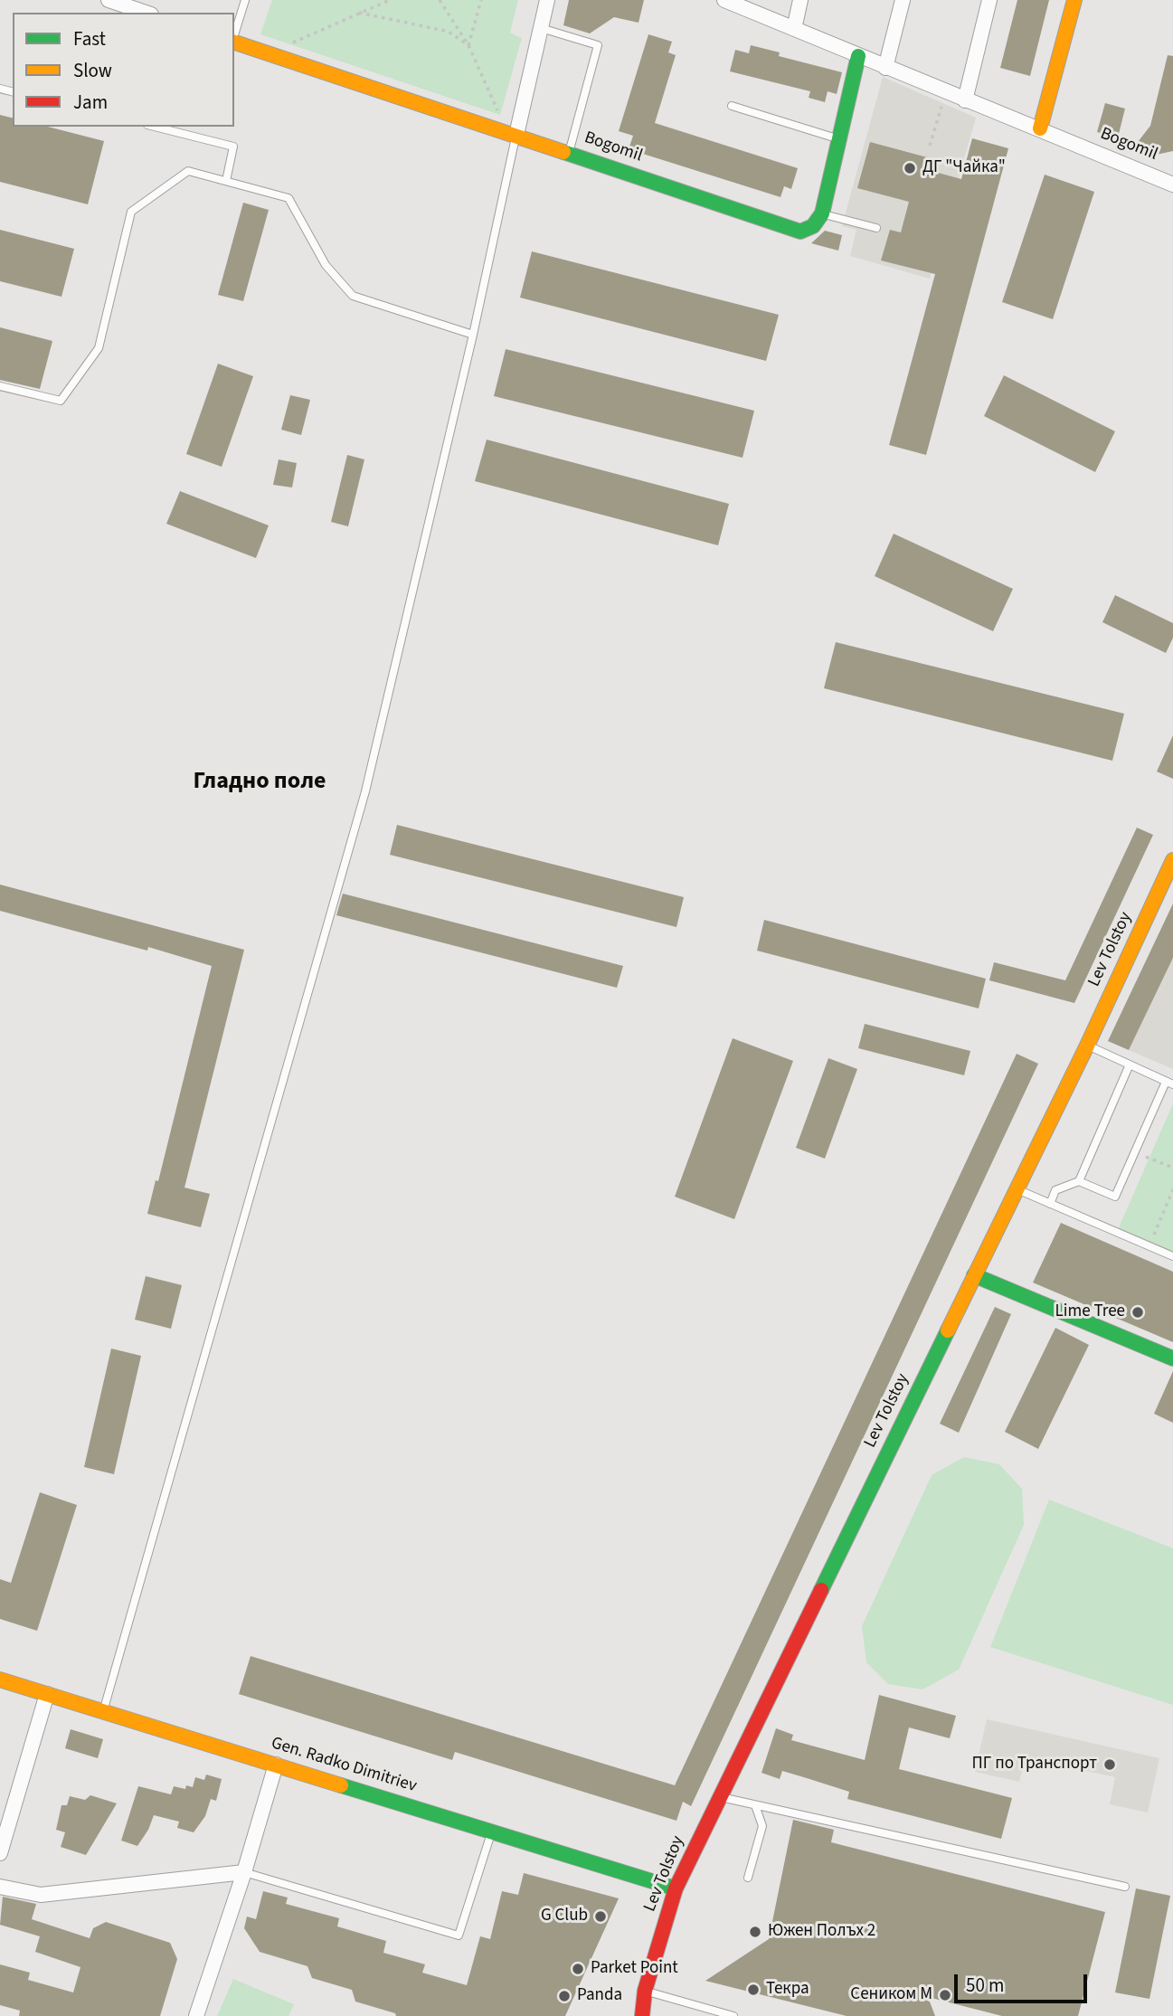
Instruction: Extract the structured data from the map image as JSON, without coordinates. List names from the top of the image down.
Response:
{
  "streets": {
    "street": ["Bogomil", "Lev Tolstoy", "Gen. Radko Dimitriev"]
  },
  "crossings": [
    ["Lev Tolstoy", "Gen. Radko Dimitriev"]
  ],
  "districts": ["Гладно поле"],
  "places": [
    "ДГ \"Чайка\"",
    "Lime Tree",
    "ПГ по Транспорт",
    "G Club",
    "Южен Полъх 2",
    "Parket Point",
    "Текра",
    "Сеником М",
    "Panda"
  ],
  "legend": ["Fast", "Slow", "Jam"],
  "scale_bar": "50 m"
}
